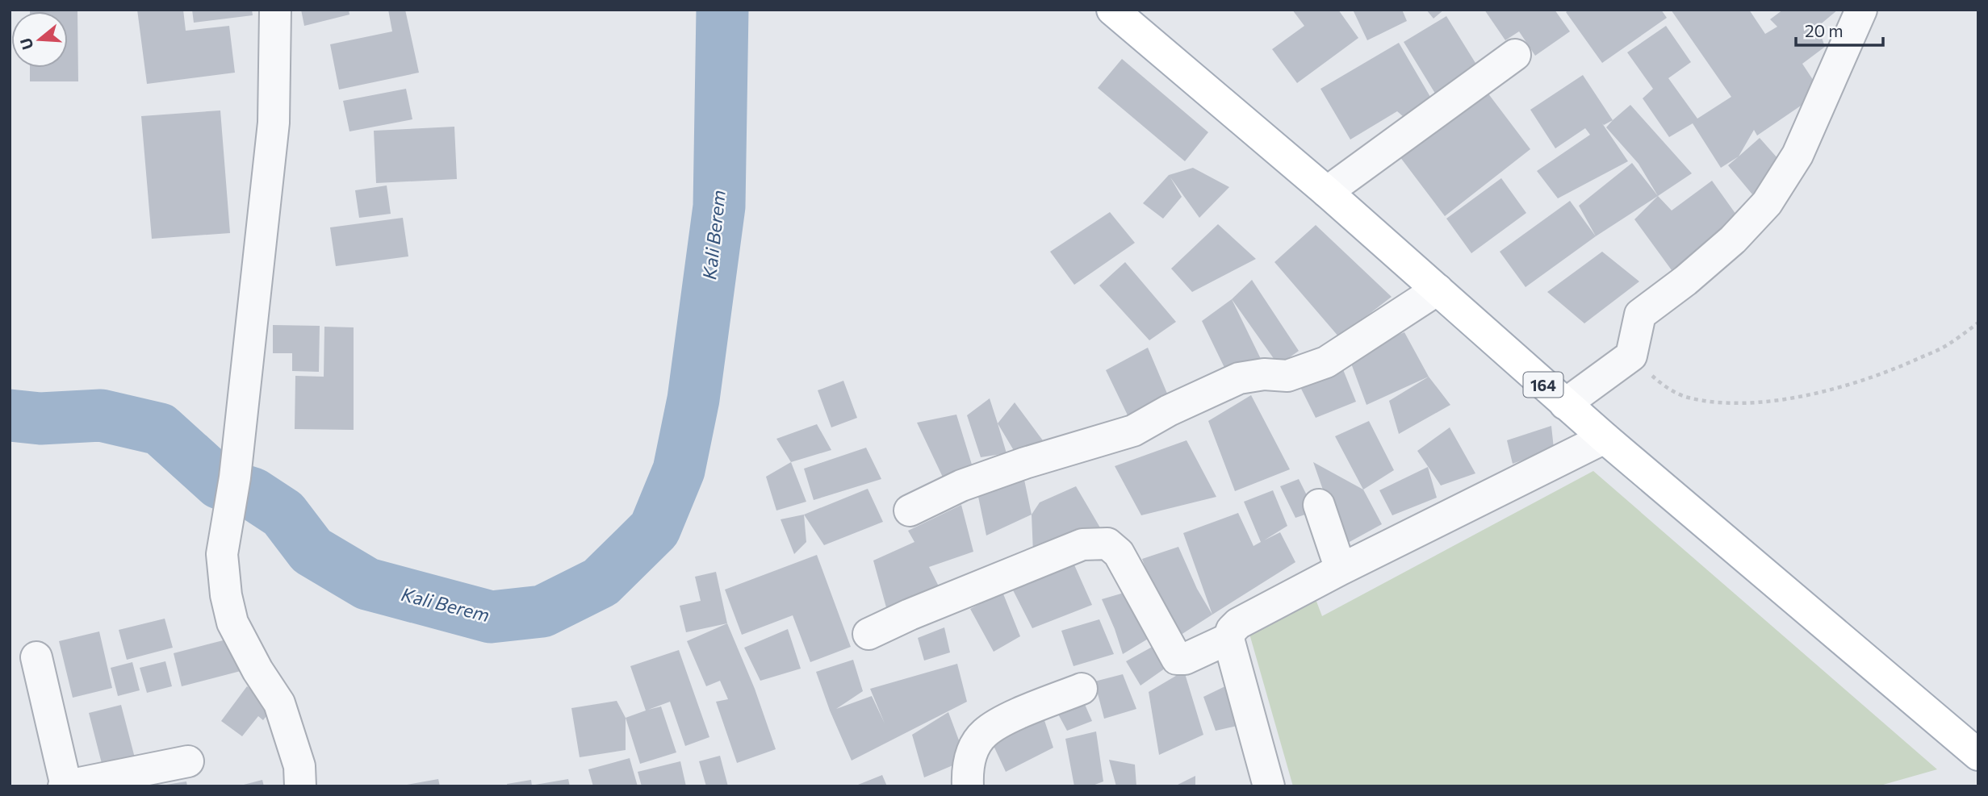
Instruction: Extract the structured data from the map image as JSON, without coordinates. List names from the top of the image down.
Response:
{
  "streets": {
    "main road": ["164"]
  },
  "water": ["Kali Berem"],
  "scale_bar": "20 m",
  "north": "left"
}
